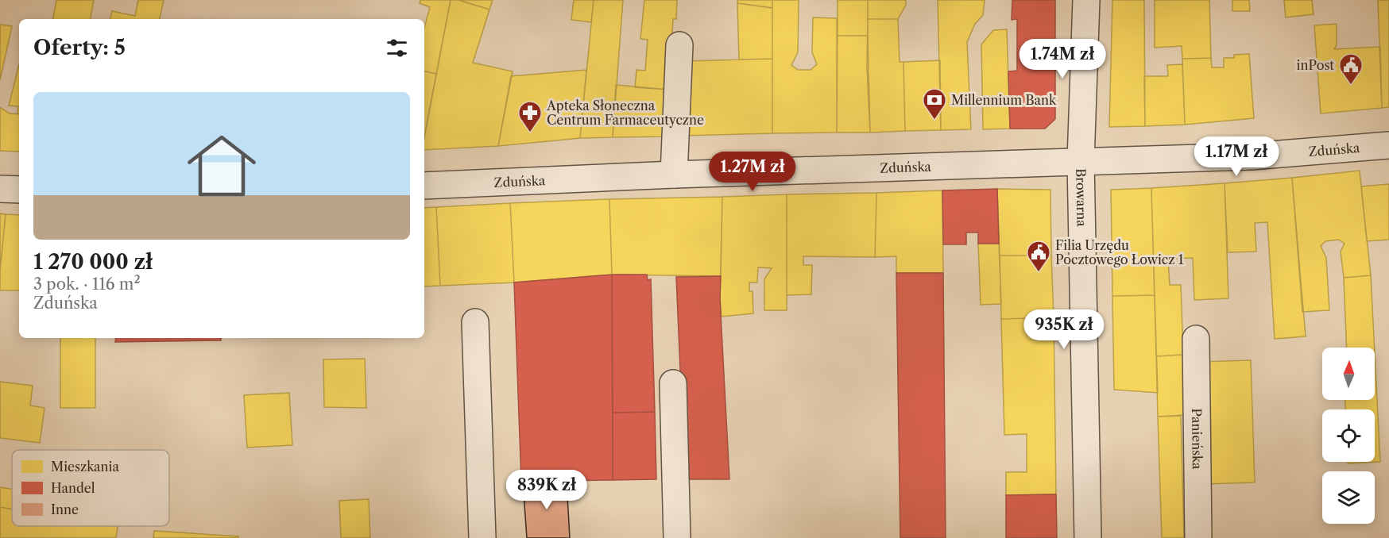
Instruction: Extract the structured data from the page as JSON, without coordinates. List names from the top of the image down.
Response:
{
  "streets": {
    "street": ["Zduńska", "Browarna", "Panieńska"]
  },
  "crossings": [
    ["Zduńska", "Browarna"]
  ],
  "places": {
    "public building": ["inPost", "Filia Urzędu Pocztowego Łowicz 1"],
    "bank": ["Millennium Bank"],
    "pharmacy": ["Apteka Słoneczna Centrum Farmaceutyczne"]
  },
  "legend": ["Mieszkania", "Handel", "Inne"],
  "north": "top",
  "page": {
    "heading": "Oferty: 5",
    "price": [
      "1.74M zł",
      "1.17M zł",
      "1.27M zł",
      "935K zł",
      "839K zł"
    ],
    "list": [
      {
        "name": "1 270 000 zł",
        "note": "3 pok. · 116 m² · Zduńska"
      }
    ]
  }
}
